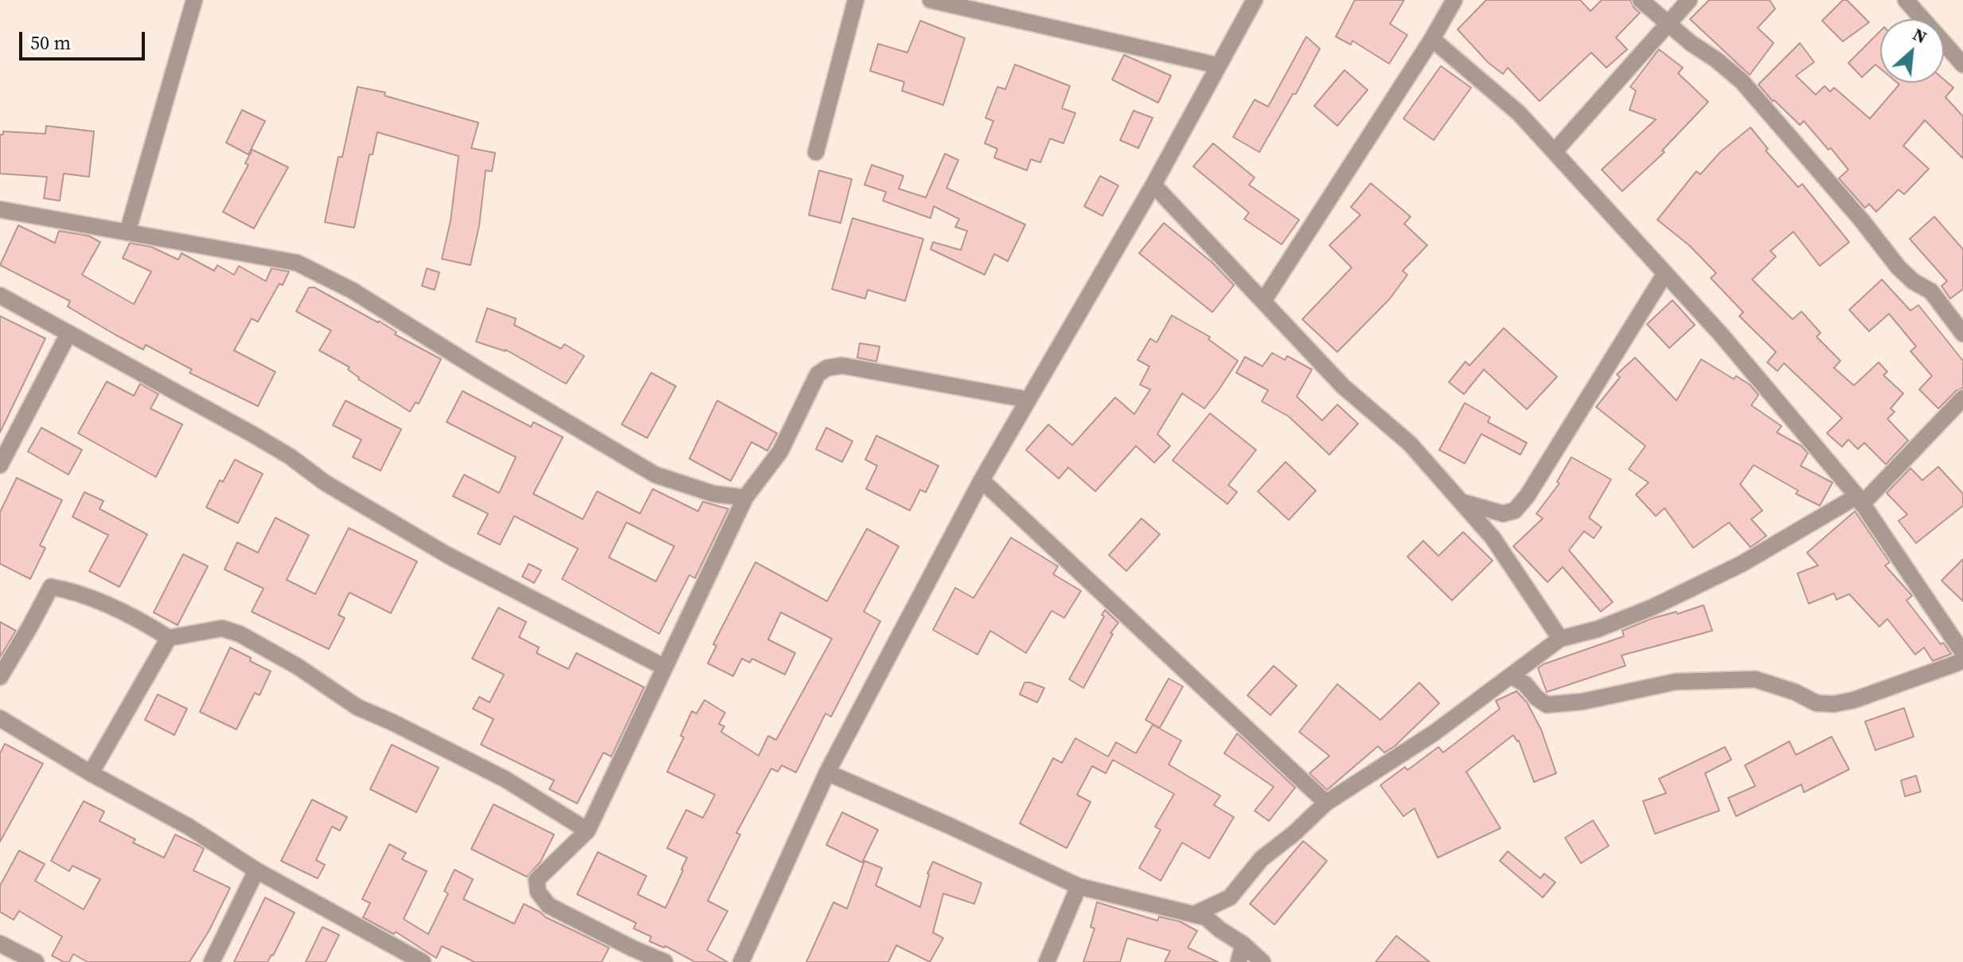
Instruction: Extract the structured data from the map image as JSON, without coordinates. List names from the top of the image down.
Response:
{
  "scale_bar": "50 m",
  "north": "top right"
}
